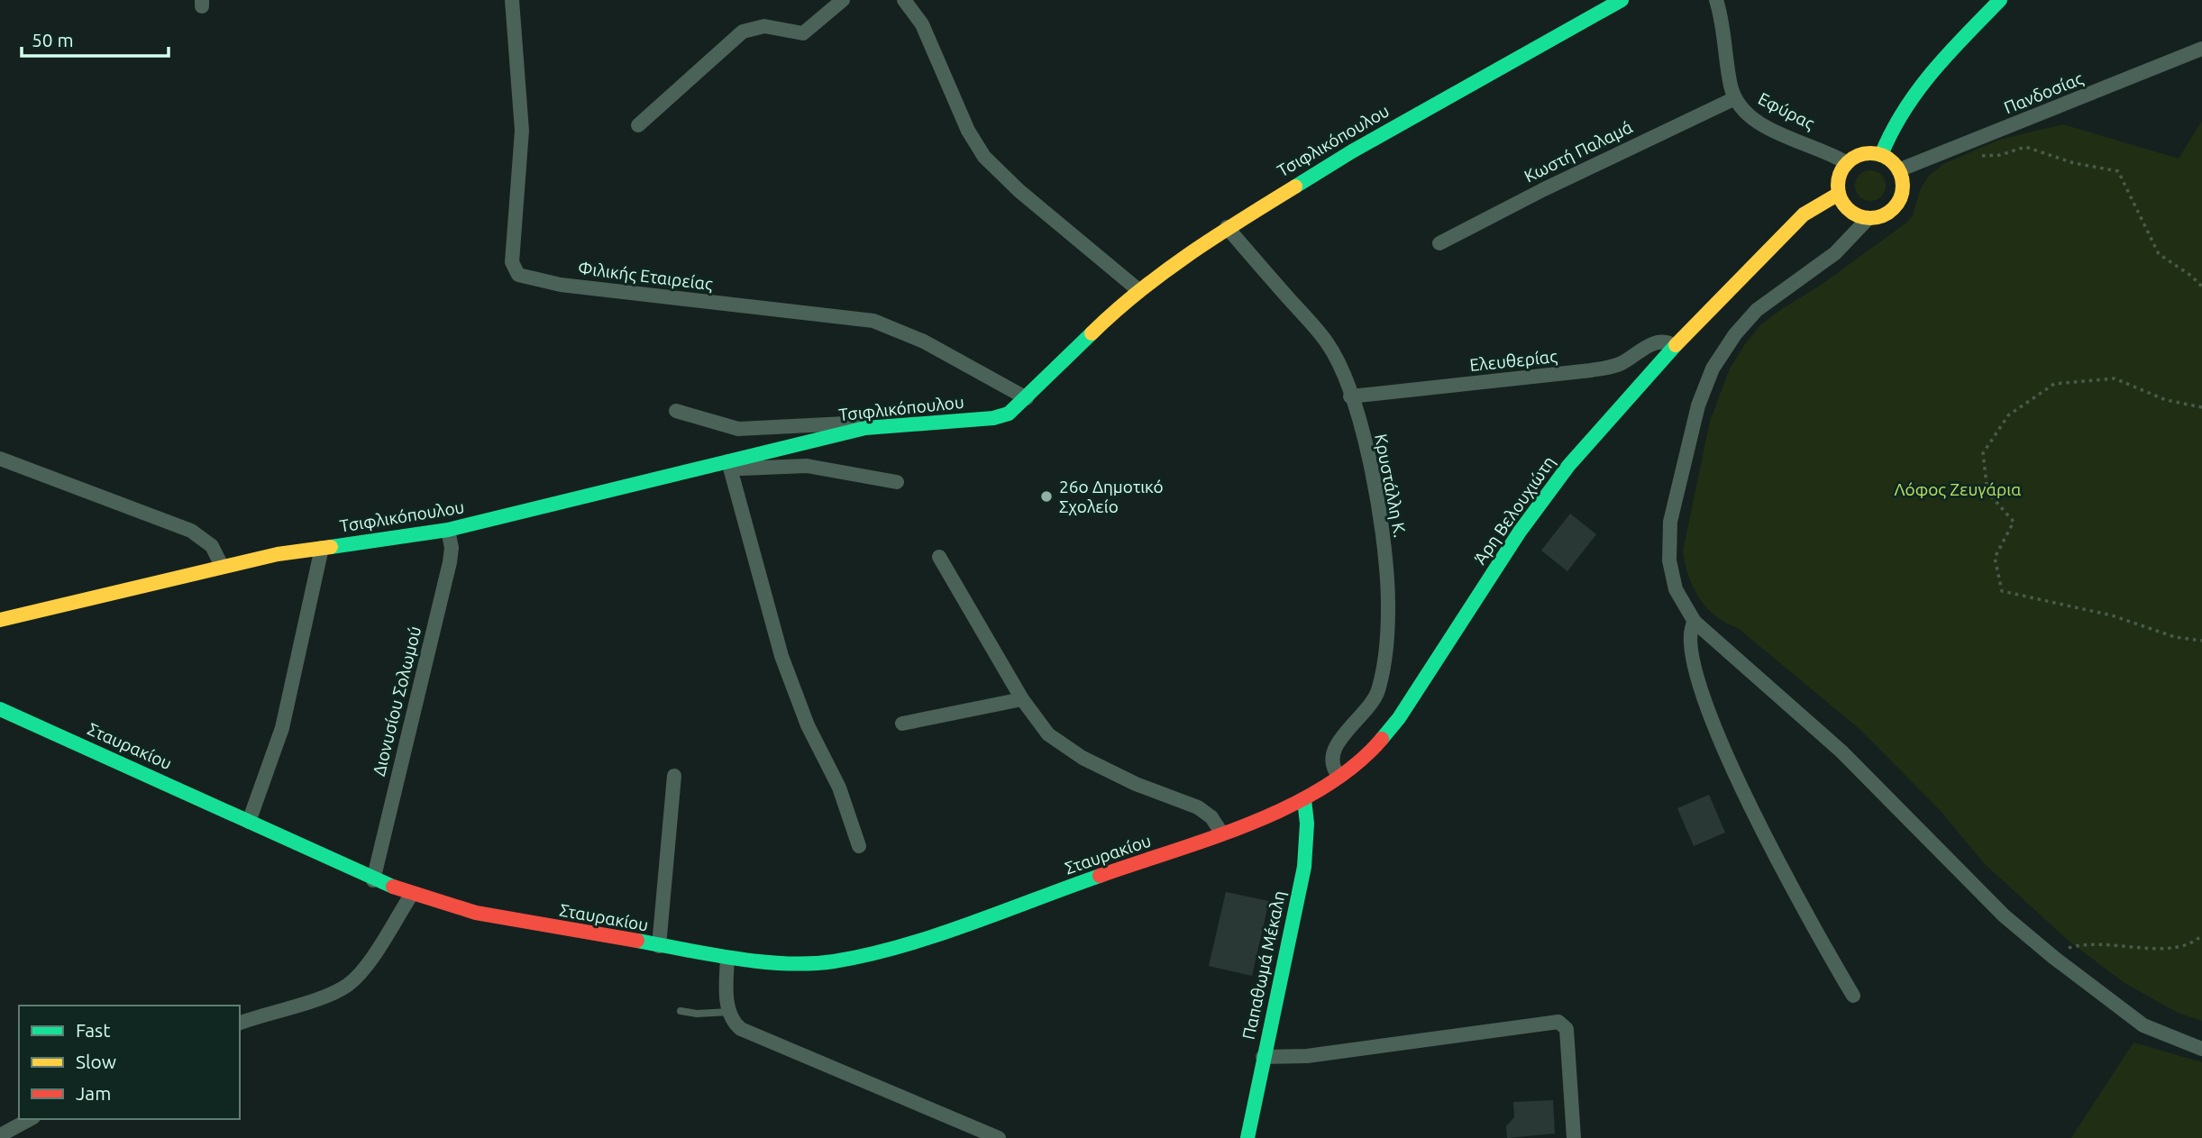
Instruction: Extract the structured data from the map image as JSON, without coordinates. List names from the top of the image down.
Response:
{
  "streets": {
    "street": [
      "Πανδοσίας",
      "Εφύρας",
      "Τσιφλικόπουλου",
      "Κωστή Παλαμά",
      "Φιλικής Εταιρείας",
      "Ελευθερίας",
      "Κρυστάλλη Κ.",
      "Άρη Βελουχιώτη",
      "Διονυσίου Σολωμού",
      "Σταυρακίου",
      "Παπαθωμά Μέκαλη"
    ]
  },
  "crossings": [
    ["Πανδοσίας", "Εφύρας"],
    ["Πανδοσίας", "Άρη Βελουχιώτη"],
    ["Εφύρας", "Κωστή Παλαμά"],
    ["Εφύρας", "Άρη Βελουχιώτη"],
    ["Τσιφλικόπουλου", "Φιλικής Εταιρείας"],
    ["Τσιφλικόπουλου", "Κρυστάλλη Κ."],
    ["Τσιφλικόπουλου", "Διονυσίου Σολωμού"],
    ["Ελευθερίας", "Κρυστάλλη Κ."],
    ["Ελευθερίας", "Άρη Βελουχιώτη"],
    ["Κρυστάλλη Κ.", "Άρη Βελουχιώτη"],
    ["Άρη Βελουχιώτη", "Σταυρακίου"],
    ["Άρη Βελουχιώτη", "Παπαθωμά Μέκαλη"],
    ["Διονυσίου Σολωμού", "Σταυρακίου"]
  ],
  "parks": ["Λόφος Ζευγάρια"],
  "places": ["26ο Δημοτικό Σχολείο"],
  "legend": ["Fast", "Slow", "Jam"],
  "scale_bar": "50 m"
}
